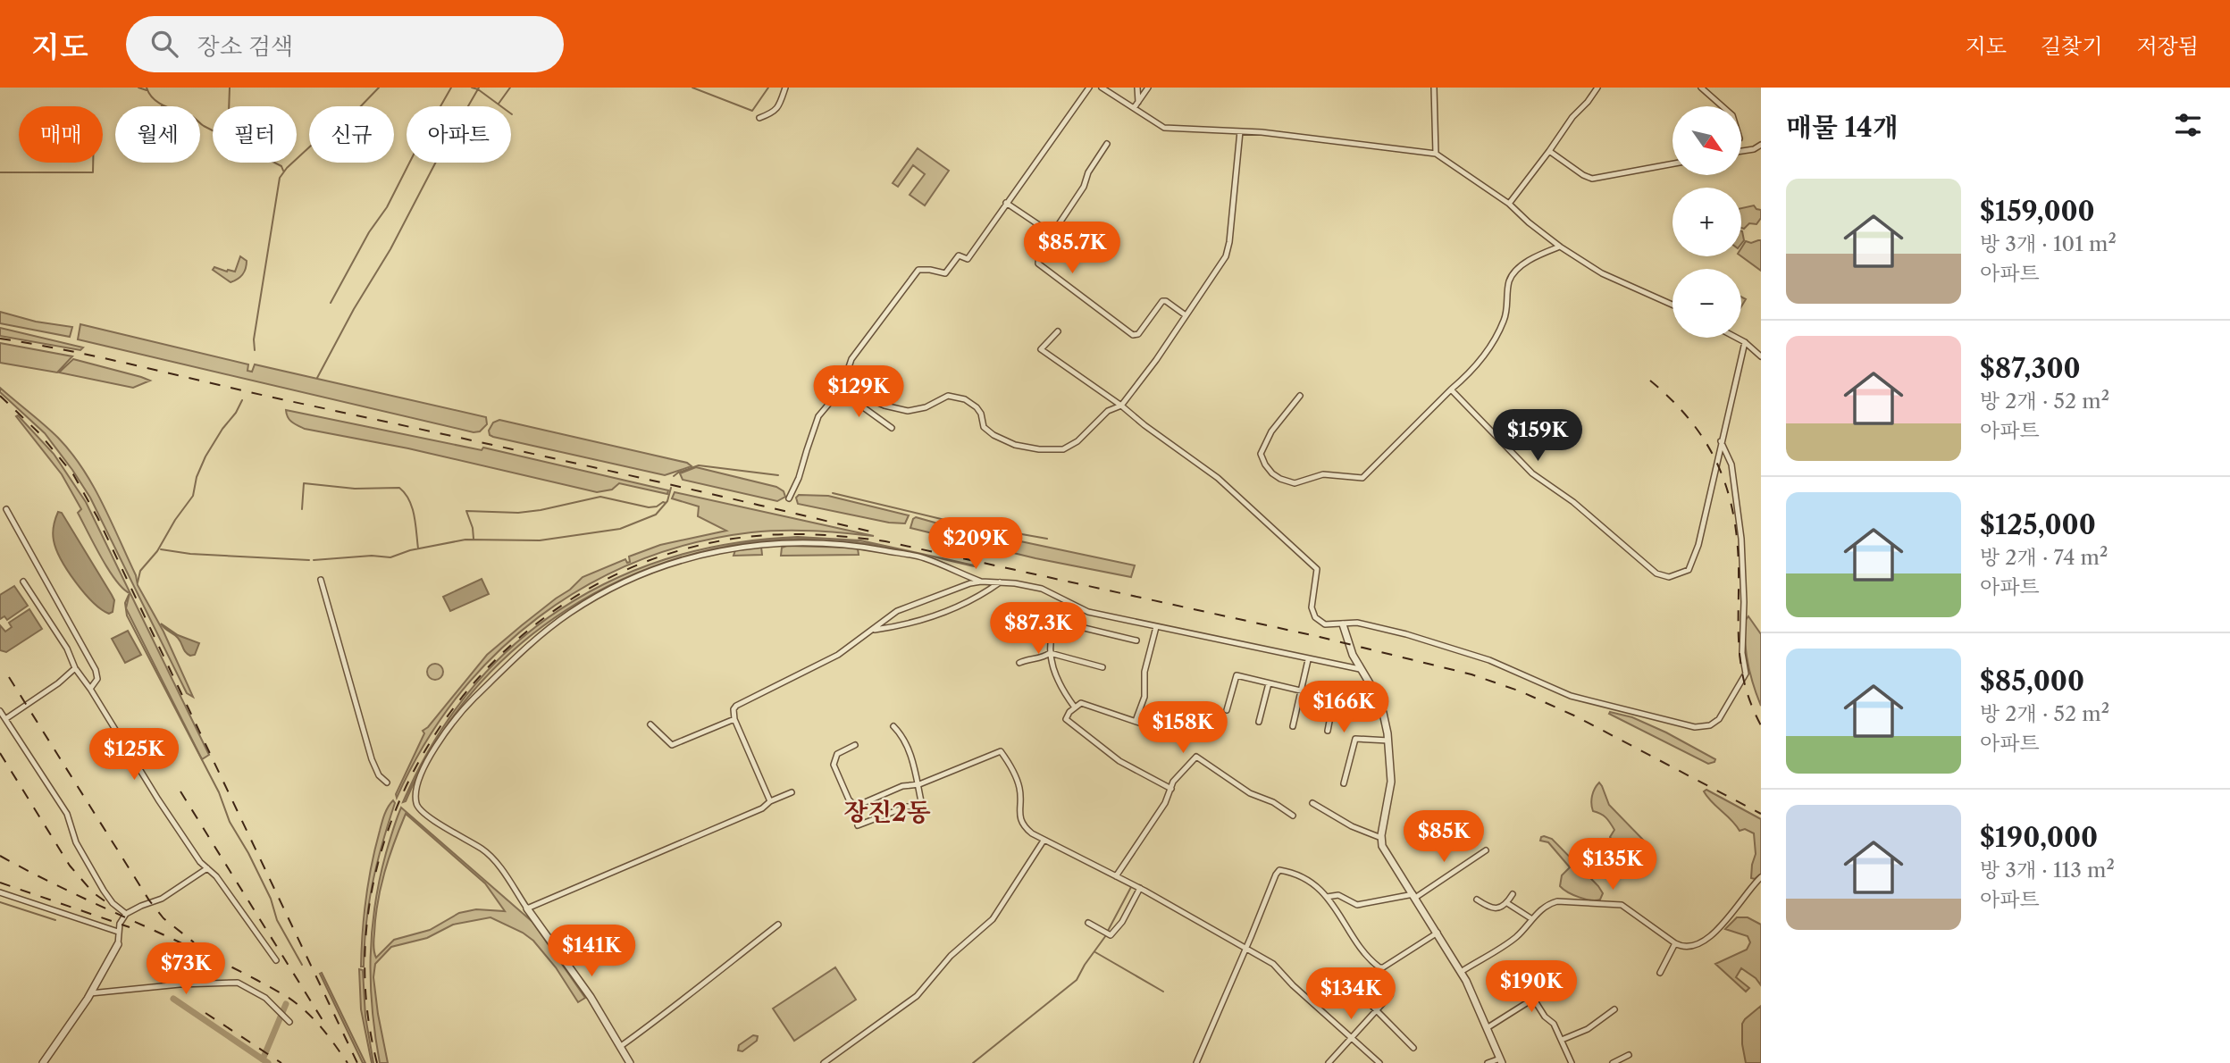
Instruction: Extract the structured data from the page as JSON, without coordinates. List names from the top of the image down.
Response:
{
  "districts": ["장진2동"],
  "north": "bottom right",
  "page": {
    "header": "지도",
    "search": "장소 검색",
    "nav": ["지도", "길찾기", "저장됨"],
    "heading": "매물 14개",
    "map_buttons": ["+", "−"],
    "chip": [
      "매매",
      "월세",
      "필터",
      "신규",
      "아파트"
    ],
    "list": [
      {
        "name": "$159,000",
        "note": "방 3개 · 101 m² · 아파트"
      },
      {
        "name": "$87,300",
        "note": "방 2개 · 52 m² · 아파트"
      },
      {
        "name": "$125,000",
        "note": "방 2개 · 74 m² · 아파트"
      },
      {
        "name": "$85,000",
        "note": "방 2개 · 52 m² · 아파트"
      },
      {
        "name": "$190,000",
        "note": "방 3개 · 113 m² · 아파트"
      }
    ],
    "price": [
      "$85.7K",
      "$129K",
      "$159K",
      "$209K",
      "$87.3K",
      "$166K",
      "$158K",
      "$125K",
      "$85K",
      "$135K",
      "$141K",
      "$73K",
      "$190K",
      "$134K"
    ]
  }
}
